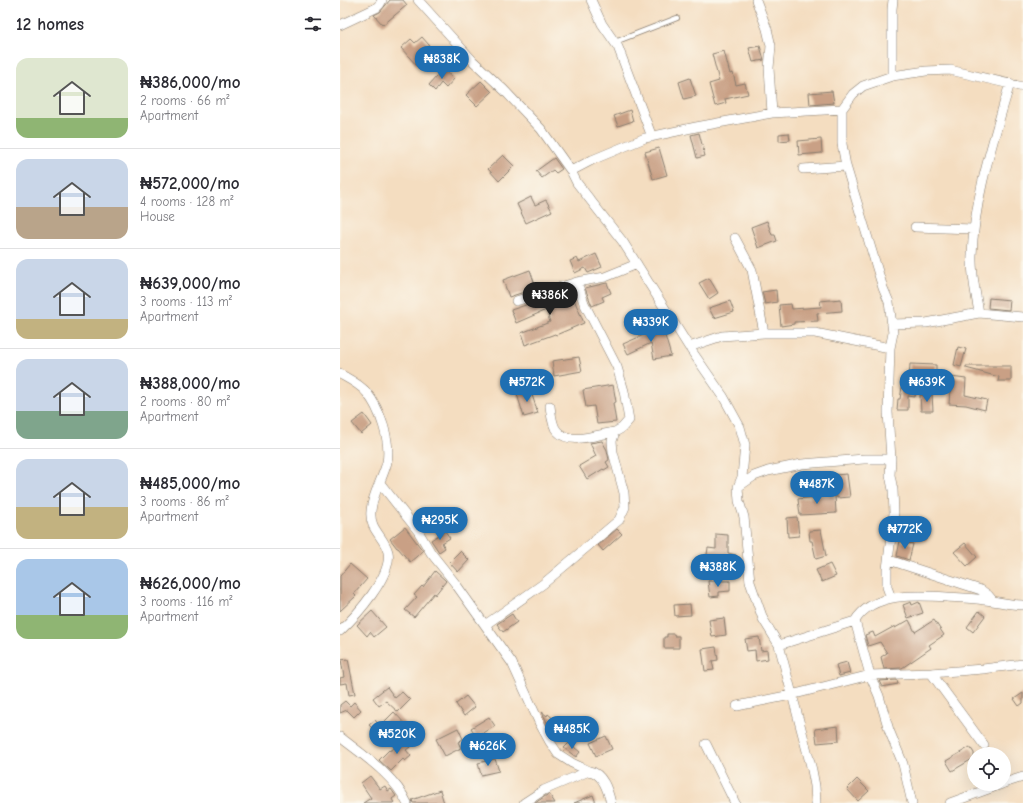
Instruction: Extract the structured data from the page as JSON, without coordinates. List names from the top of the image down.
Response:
{
  "page": {
    "heading": "12 homes",
    "price": [
      "₦838K",
      "₦386K",
      "₦339K",
      "₦572K",
      "₦639K",
      "₦487K",
      "₦295K",
      "₦772K",
      "₦388K",
      "₦485K",
      "₦520K",
      "₦626K"
    ],
    "list": [
      {
        "name": "₦386,000/mo",
        "note": "2 rooms · 66 m² · Apartment"
      },
      {
        "name": "₦572,000/mo",
        "note": "4 rooms · 128 m² · House"
      },
      {
        "name": "₦639,000/mo",
        "note": "3 rooms · 113 m² · Apartment"
      },
      {
        "name": "₦388,000/mo",
        "note": "2 rooms · 80 m² · Apartment"
      },
      {
        "name": "₦485,000/mo",
        "note": "3 rooms · 86 m² · Apartment"
      },
      {
        "name": "₦626,000/mo",
        "note": "3 rooms · 116 m² · Apartment"
      }
    ]
  }
}
